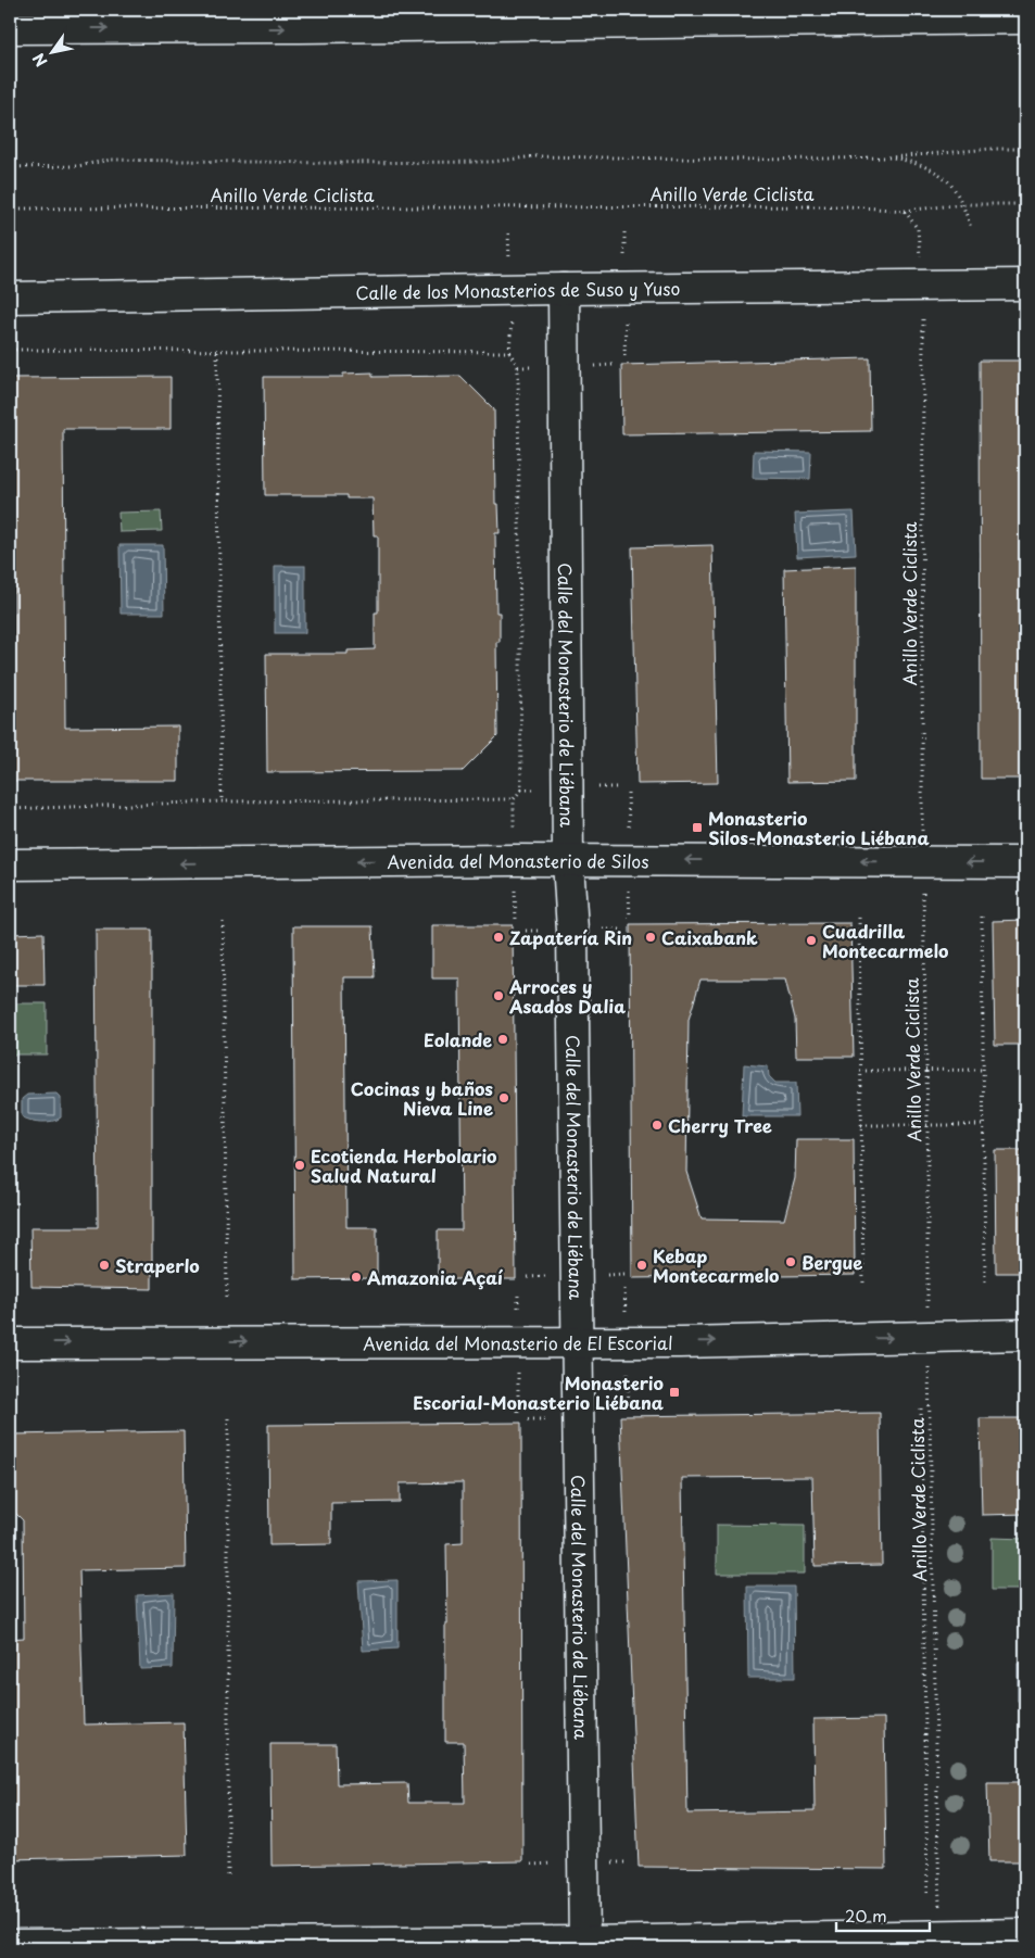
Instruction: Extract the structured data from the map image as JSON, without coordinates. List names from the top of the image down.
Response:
{
  "streets": {
    "main road": [
      "Calle de los Monasterios de Suso y Yuso",
      "Calle del Monasterio de Liébana",
      "Avenida del Monasterio de Silos",
      "Avenida del Monasterio de El Escorial"
    ],
    "path": ["Anillo Verde Ciclista"]
  },
  "crossings": [
    ["Anillo Verde Ciclista", "Calle de los Monasterios de Suso y Yuso"],
    ["Anillo Verde Ciclista", "Avenida del Monasterio de Silos"],
    ["Anillo Verde Ciclista", "Avenida del Monasterio de El Escorial"],
    ["Calle de los Monasterios de Suso y Yuso", "Calle del Monasterio de Liébana"],
    ["Calle del Monasterio de Liébana", "Avenida del Monasterio de Silos"],
    ["Calle del Monasterio de Liébana", "Avenida del Monasterio de El Escorial"]
  ],
  "one_way": ["Avenida del Monasterio de Silos", "Avenida del Monasterio de El Escorial"],
  "places": {
    "transit": ["Monasterio Silos-Monasterio Liébana", "Monasterio Escorial-Monasterio Liébana"],
    "other": [
      "Zapatería Rin",
      "Caixabank",
      "Cuadrilla Montecarmelo",
      "Arroces y Asados Dalia",
      "Eolande",
      "Cocinas y baños Nieva Line",
      "Cherry Tree",
      "Ecotienda Herbolario Salud Natural",
      "Bergue",
      "Straperlo",
      "Kebap Montecarmelo",
      "Amazonia Açaí"
    ]
  },
  "scale_bar": "20 m",
  "north": "bottom left"
}
